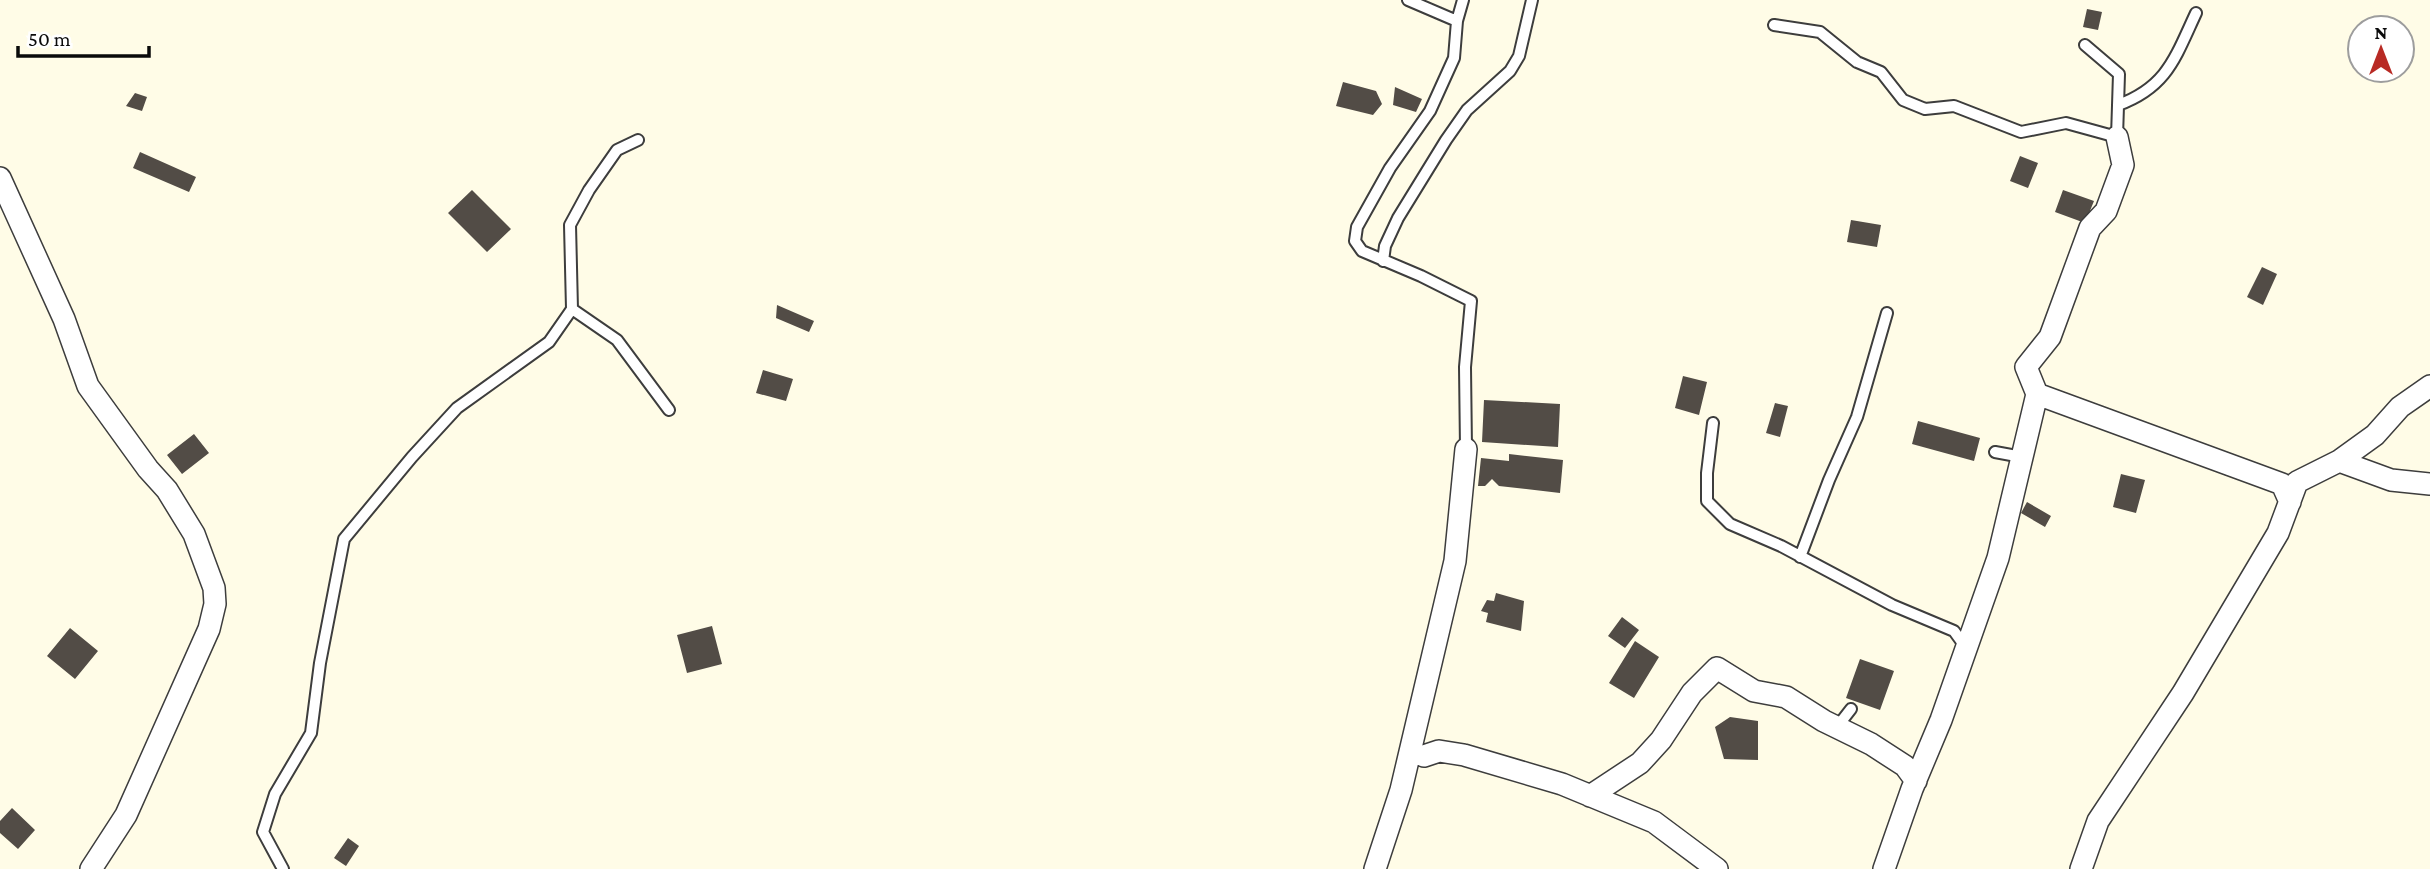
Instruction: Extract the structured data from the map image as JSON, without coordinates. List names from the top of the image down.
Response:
{
  "scale_bar": "50 m",
  "north": "top"
}
